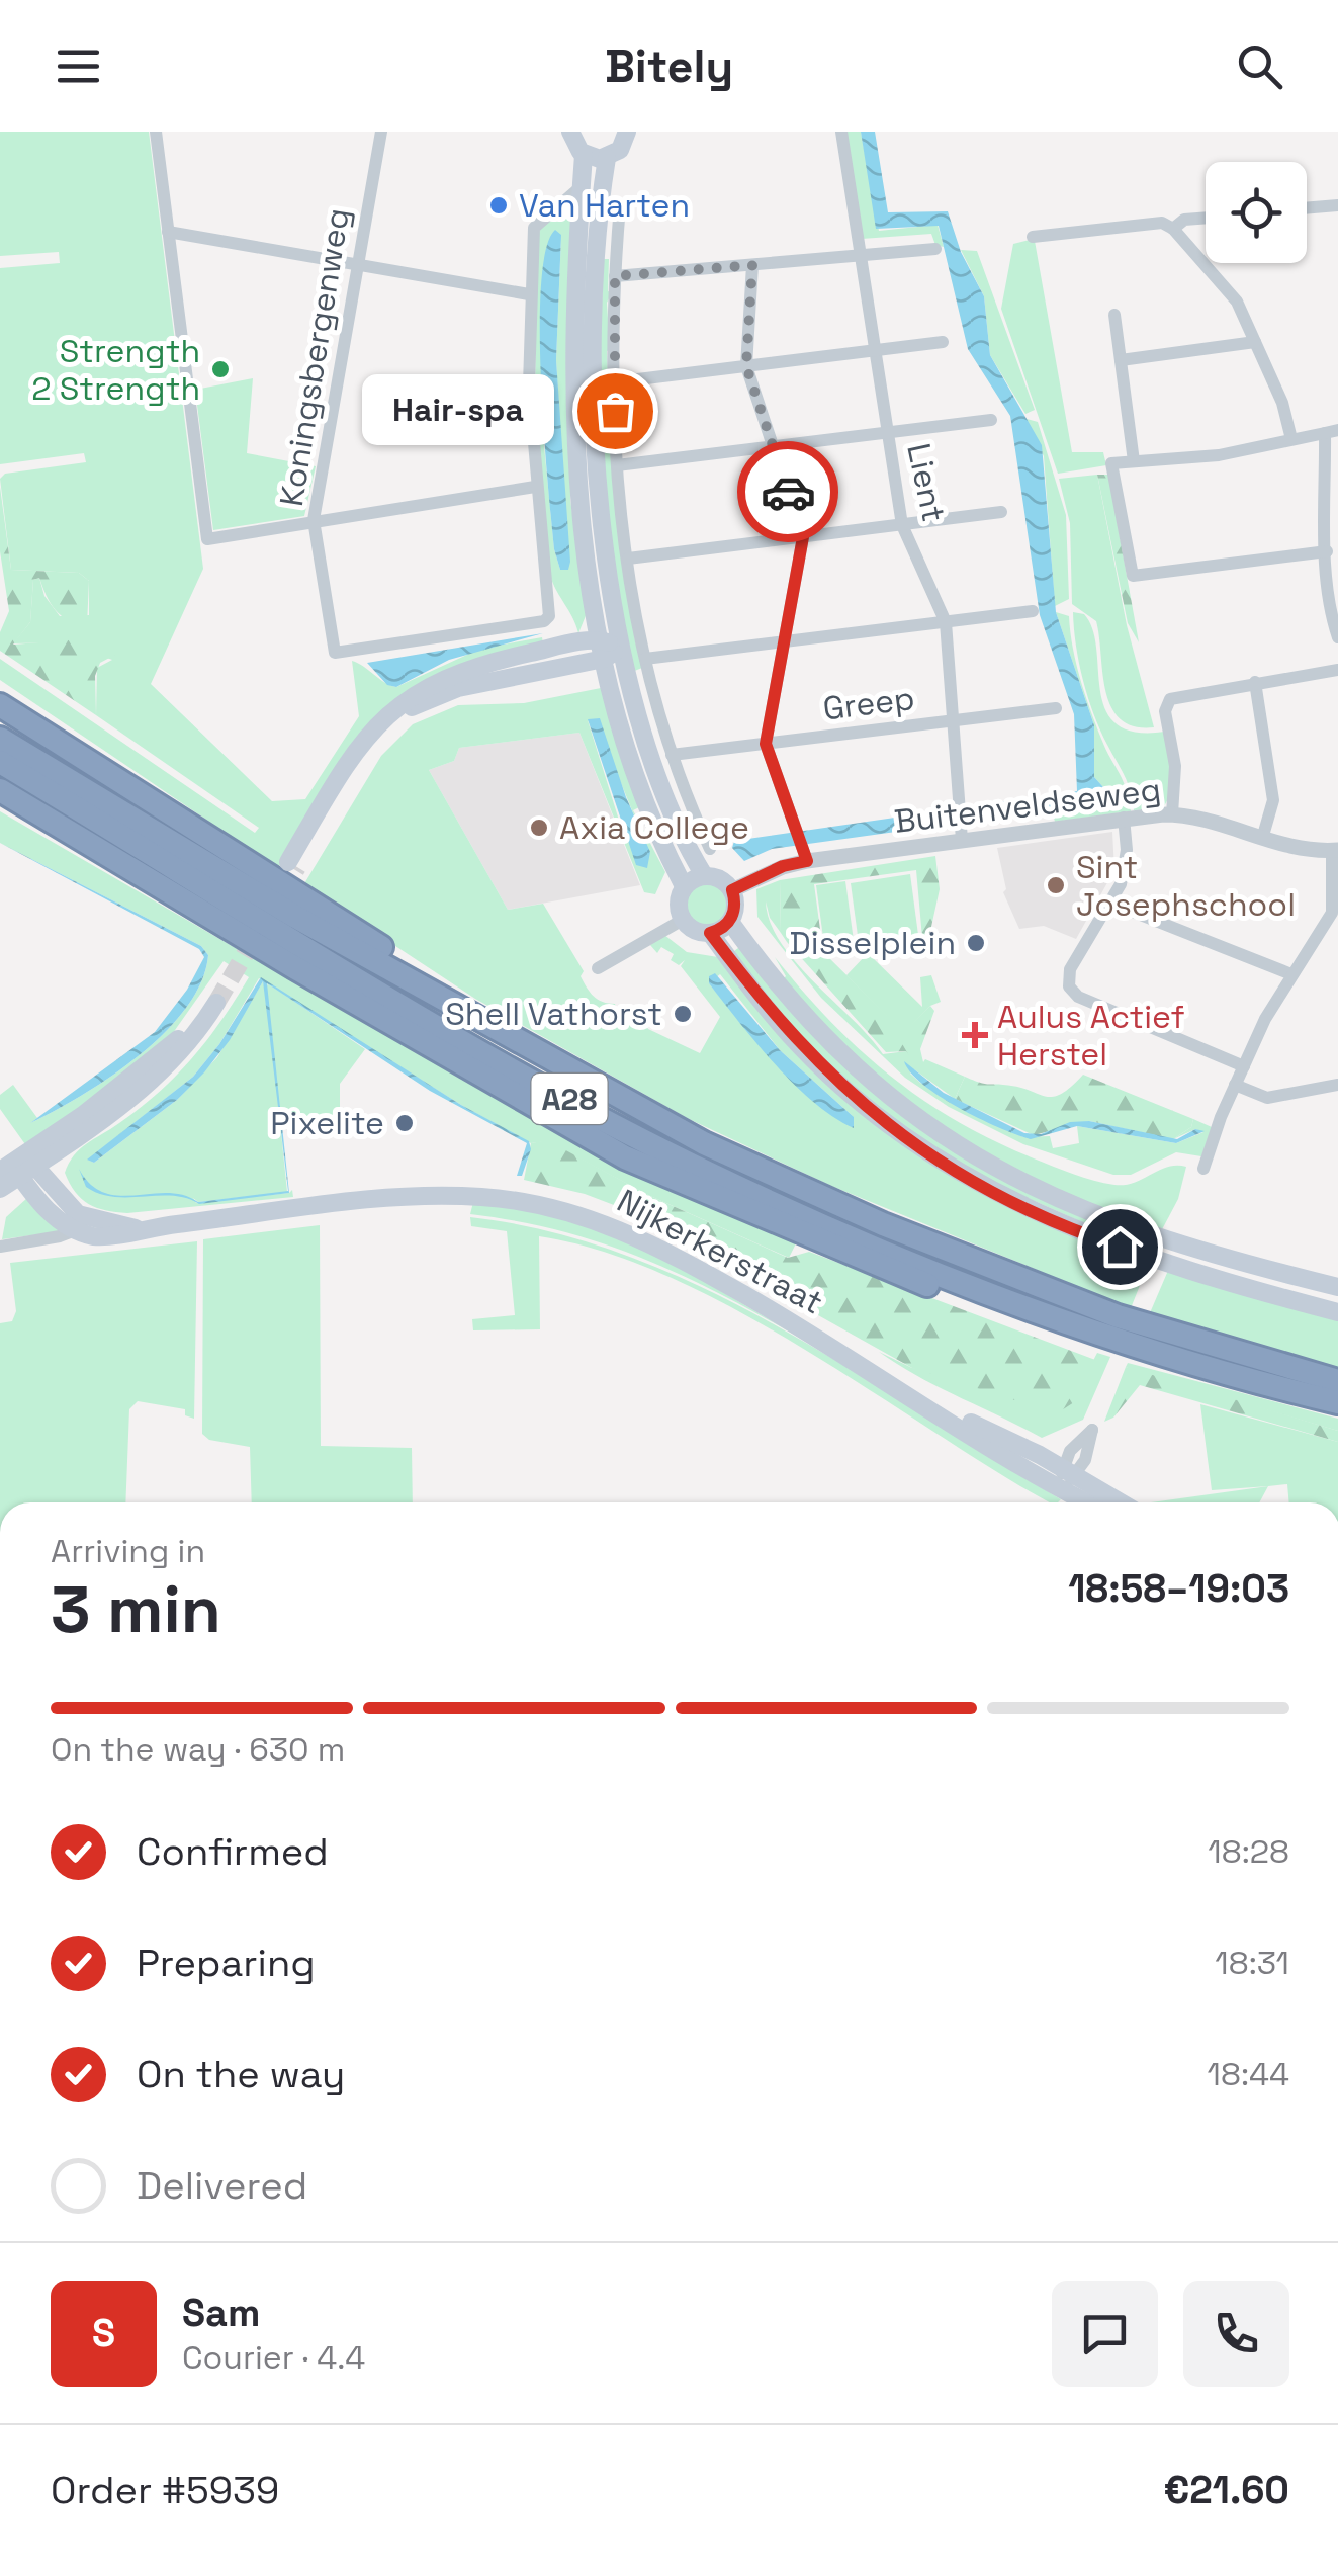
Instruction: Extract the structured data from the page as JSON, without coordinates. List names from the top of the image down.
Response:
{
  "streets": {
    "highway": ["A28"],
    "main road": ["Nijkerkerstraat"],
    "street": [
      "Koningsbergenweg",
      "Lient",
      "Greep",
      "Buitenveldseweg"
    ]
  },
  "crossings": [
    ["Lient", "Greep"],
    ["Lient", "Buitenveldseweg"]
  ],
  "places": {
    "other": [
      "Van Harten",
      "Strength 2 Strength",
      "Hair-spa",
      "Axia College",
      "Sint Josephschool",
      "Disselplein",
      "Shell Vathorst",
      "Pixelite"
    ],
    "health": ["Aulus Actief Herstel"]
  },
  "page": {
    "header": "Bitely",
    "bubble": "Hair-spa",
    "heading": ["3 min", "Arriving in", "18:58–19:03"],
    "panel": [
      "Sam",
      "Courier · 4.4",
      "Order #5939",
      "€21.60"
    ],
    "bar": "On the way · 630 m",
    "list": [
      ["Confirmed", "18:28"],
      ["Preparing", "18:31"],
      ["On the way", "18:44"],
      "Delivered"
    ],
    "round": "S"
  }
}
